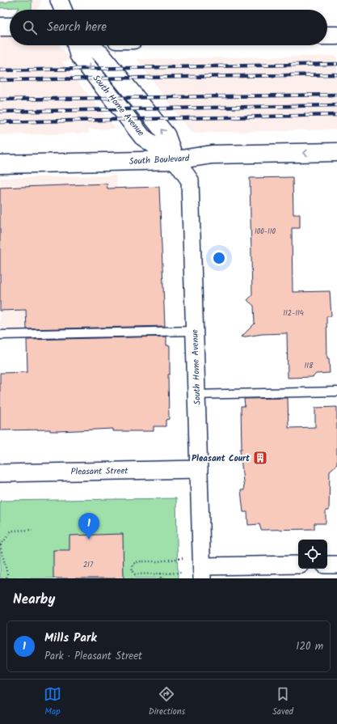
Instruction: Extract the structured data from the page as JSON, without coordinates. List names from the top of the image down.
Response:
{
  "streets": {
    "street": ["South Home Avenue", "South Boulevard", "Pleasant Street"]
  },
  "crossings": [
    ["South Home Avenue", "South Boulevard"],
    ["South Home Avenue", "Pleasant Street"]
  ],
  "one_way": ["South Boulevard"],
  "places": {
    "building": ["Pleasant Court"]
  },
  "house_numbers": [
    "100-110",
    "112-114",
    "118",
    "217"
  ],
  "page": {
    "search": "Search here",
    "pins": "1",
    "heading": "Nearby",
    "list": [
      {
        "mark": "1",
        "name": "Mills Park",
        "note": "Park · Pleasant Street",
        "value": "120 m"
      }
    ],
    "nav": ["Map", "Directions", "Saved"]
  }
}
